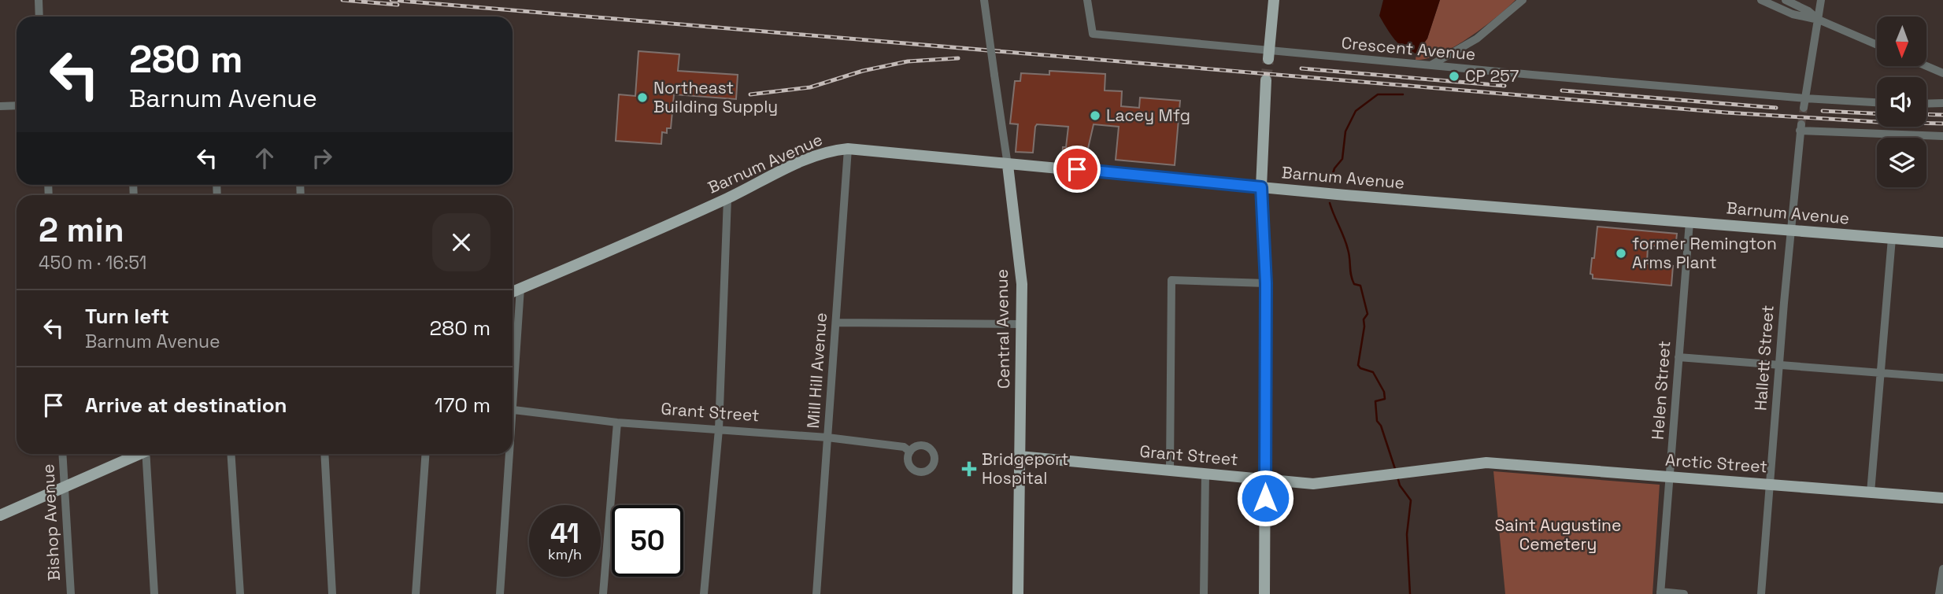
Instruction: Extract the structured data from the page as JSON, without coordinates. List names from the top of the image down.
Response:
{
  "streets": {
    "main road": [
      "Barnum Avenue",
      "Central Avenue",
      "Grant Street",
      "Arctic Street"
    ],
    "street": [
      "Crescent Avenue",
      "Hallett Street",
      "Mill Hill Avenue",
      "Helen Street",
      "Bishop Avenue"
    ]
  },
  "crossings": [
    ["Barnum Avenue", "Central Avenue"],
    ["Barnum Avenue", "Hallett Street"],
    ["Barnum Avenue", "Mill Hill Avenue"],
    ["Barnum Avenue", "Helen Street"],
    ["Central Avenue", "Grant Street"],
    ["Hallett Street", "Arctic Street"],
    ["Mill Hill Avenue", "Grant Street"],
    ["Helen Street", "Arctic Street"],
    ["Grant Street", "Arctic Street"]
  ],
  "parks": ["Saint Augustine Cemetery"],
  "places": {
    "other": [
      "CP 257",
      "Northeast Building Supply",
      "Lacey Mfg",
      "former Remington Arms Plant"
    ],
    "health": ["Bridgeport Hospital"]
  },
  "north": "bottom",
  "page": {
    "turn": ["280 m", "Barnum Avenue"],
    "heading": ["2 min", "450 m · 16:51"],
    "list": [
      {
        "name": "Turn left",
        "note": "Barnum Avenue",
        "value": "280 m"
      },
      {
        "name": "Arrive at destination",
        "value": "170 m"
      }
    ],
    "speed": "41 km/h",
    "limit": "50"
  }
}
